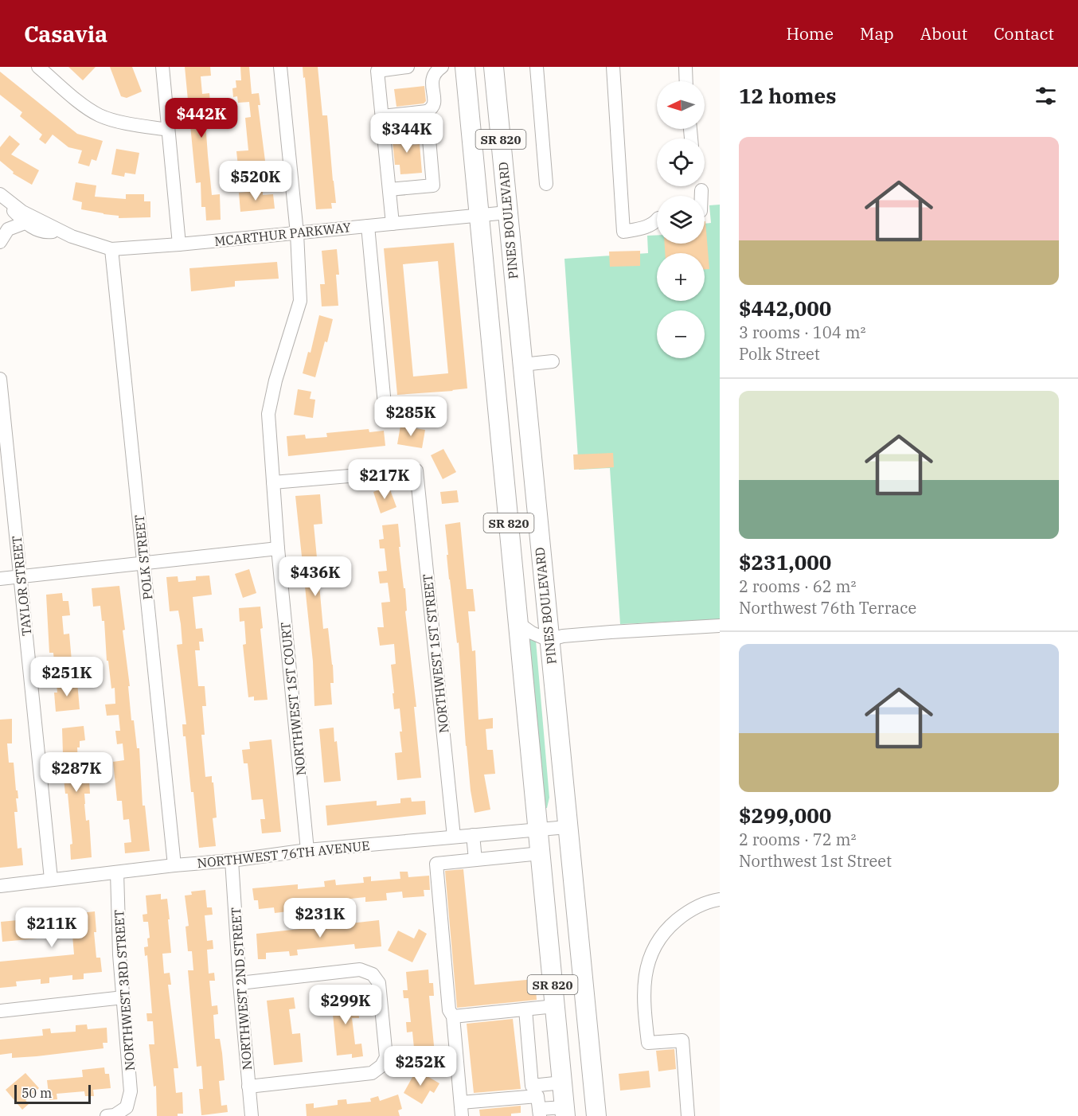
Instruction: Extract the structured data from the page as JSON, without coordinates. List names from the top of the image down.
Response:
{
  "streets": {
    "highway": ["SR 820", "PINES BOULEVARD"],
    "street": [
      "MCARTHUR PARKWAY",
      "POLK STREET",
      "TAYLOR STREET",
      "NORTHWEST 1ST STREET",
      "NORTHWEST 1ST COURT",
      "NORTHWEST 76TH AVENUE",
      "NORTHWEST 2ND STREET",
      "NORTHWEST 3RD STREET"
    ]
  },
  "crossings": [
    ["SR 820", "MCARTHUR PARKWAY"],
    ["SR 820", "NORTHWEST 76TH AVENUE"],
    ["PINES BOULEVARD", "MCARTHUR PARKWAY"],
    ["PINES BOULEVARD", "NORTHWEST 76TH AVENUE"],
    ["MCARTHUR PARKWAY", "POLK STREET"],
    ["MCARTHUR PARKWAY", "NORTHWEST 1ST COURT"],
    ["POLK STREET", "NORTHWEST 76TH AVENUE"],
    ["TAYLOR STREET", "NORTHWEST 76TH AVENUE"],
    ["NORTHWEST 1ST STREET", "NORTHWEST 1ST COURT"],
    ["NORTHWEST 1ST STREET", "NORTHWEST 76TH AVENUE"],
    ["NORTHWEST 1ST COURT", "NORTHWEST 76TH AVENUE"],
    ["NORTHWEST 76TH AVENUE", "NORTHWEST 2ND STREET"],
    ["NORTHWEST 76TH AVENUE", "NORTHWEST 3RD STREET"]
  ],
  "scale_bar": "50 m",
  "north": "left",
  "page": {
    "header": "Casavia",
    "nav": [
      "Home",
      "Map",
      "About",
      "Contact"
    ],
    "heading": "12 homes",
    "map_buttons": ["+", "−"],
    "price": [
      "$442K",
      "$344K",
      "$520K",
      "$285K",
      "$217K",
      "$436K",
      "$251K",
      "$287K",
      "$231K",
      "$211K",
      "$299K",
      "$252K"
    ],
    "list": [
      {
        "name": "$442,000",
        "note": "3 rooms · 104 m² · Polk Street"
      },
      {
        "name": "$231,000",
        "note": "2 rooms · 62 m² · Northwest 76th Terrace"
      },
      {
        "name": "$299,000",
        "note": "2 rooms · 72 m² · Northwest 1st Street"
      }
    ],
    "scale": "50 m"
  }
}
